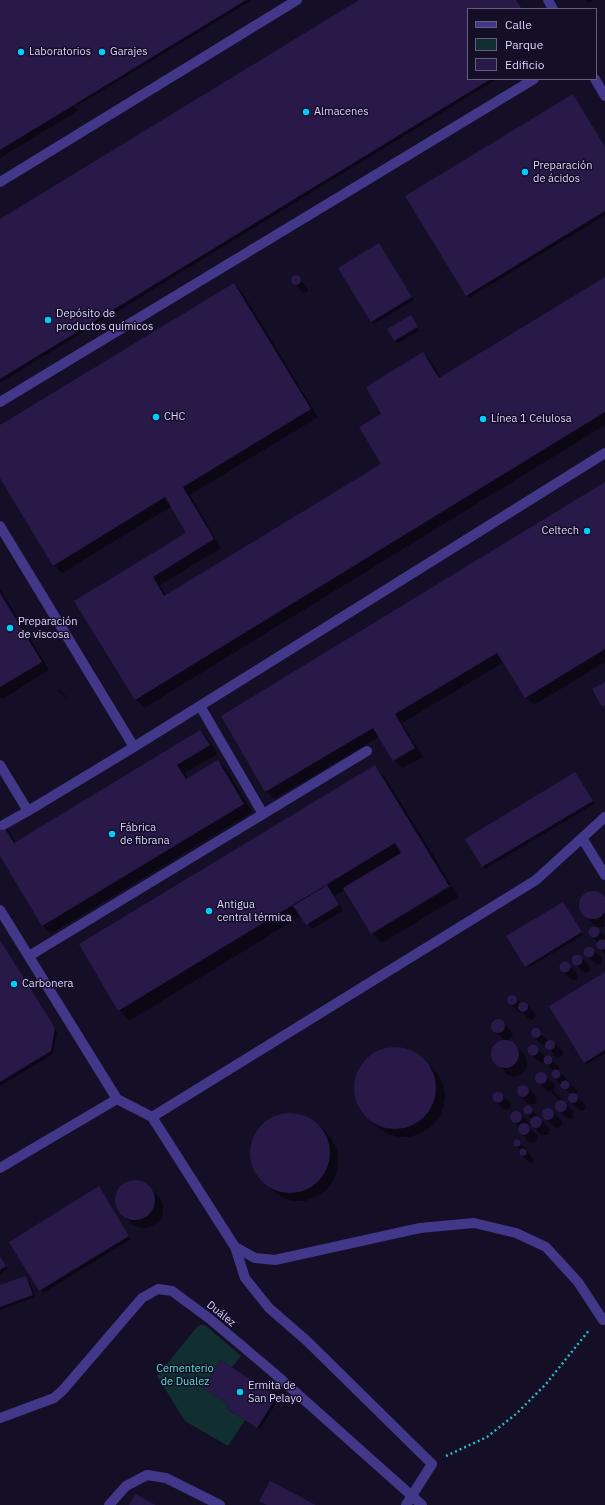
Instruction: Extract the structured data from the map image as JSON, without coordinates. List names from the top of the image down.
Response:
{
  "streets": {
    "street": ["Duález"]
  },
  "parks": ["Cementerio de Dualez"],
  "places": [
    "Laboratorios",
    "Garajes",
    "Almacenes",
    "Preparación de ácidos",
    "Depósito de productos químicos",
    "CHC",
    "Línea 1 Celulosa",
    "Celtech",
    "Preparación de viscosa",
    "Fábrica de fibrana",
    "Antigua central térmica",
    "Carbonera",
    "Ermita de San Pelayo"
  ],
  "legend": ["Calle", "Parque", "Edificio"]
}
